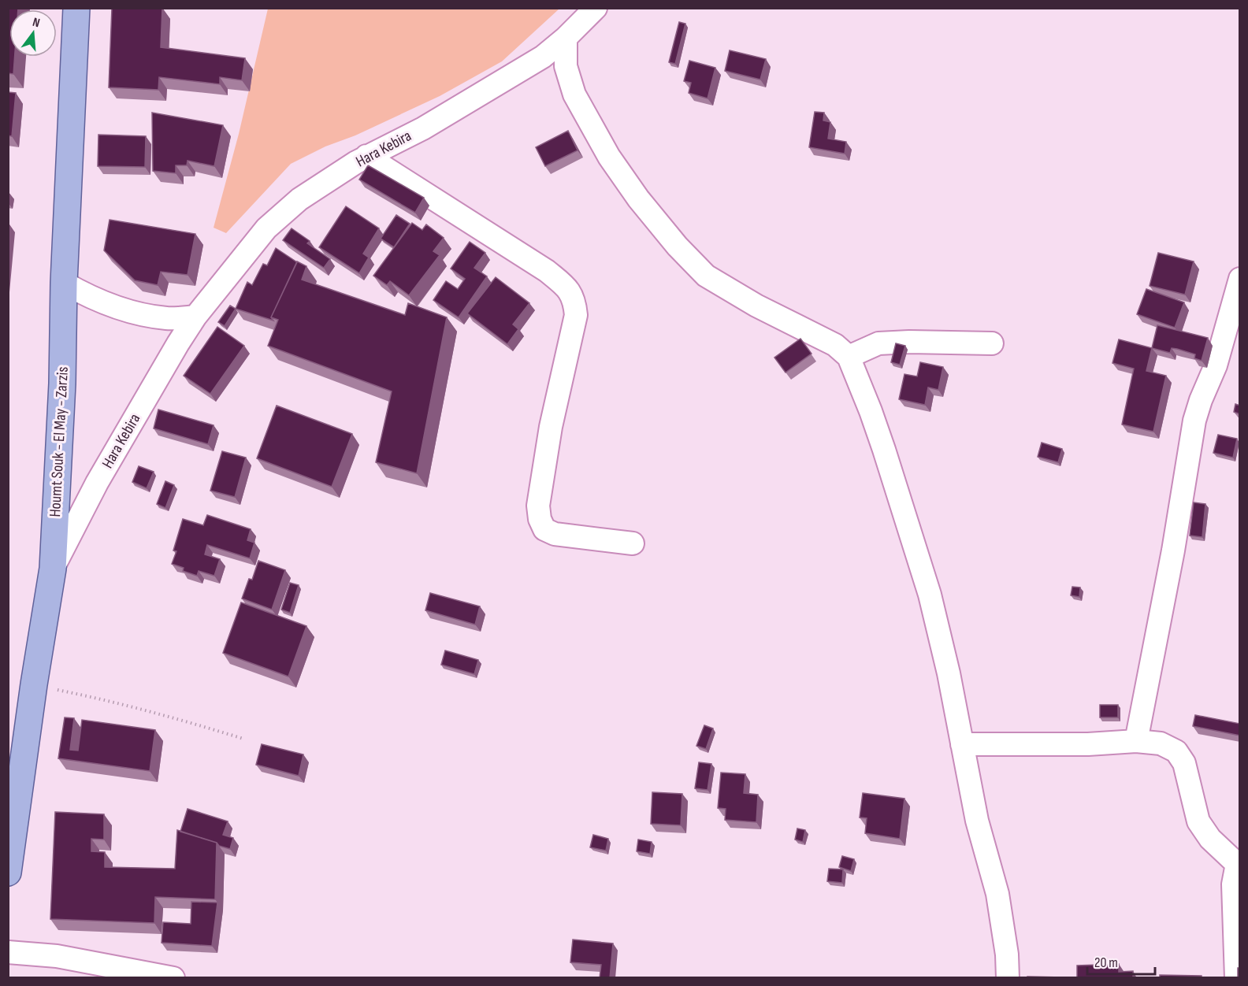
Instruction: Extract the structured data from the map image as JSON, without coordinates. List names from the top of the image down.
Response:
{
  "streets": {
    "main road": ["Houmt Souk - El May - Zarzis"],
    "street": ["Hara Kebira"]
  },
  "crossings": [
    ["Hara Kebira", "Houmt Souk - El May - Zarzis"]
  ],
  "scale_bar": "20 m",
  "north": "top"
}
